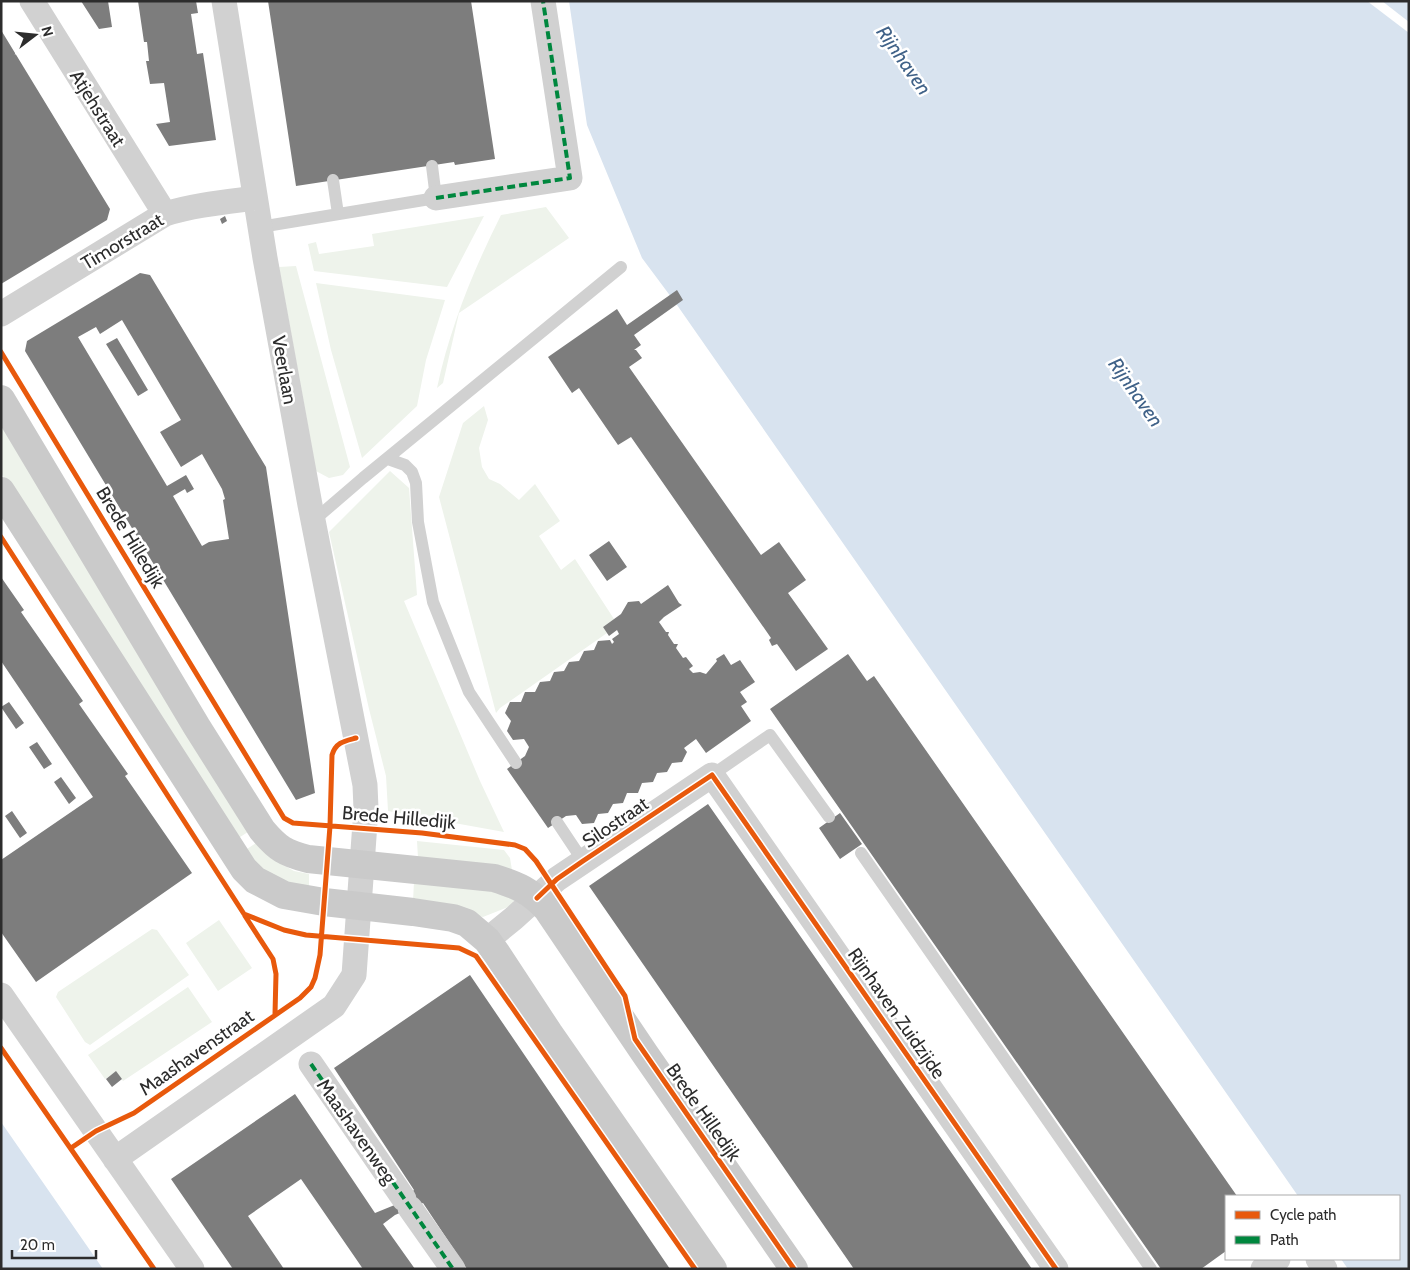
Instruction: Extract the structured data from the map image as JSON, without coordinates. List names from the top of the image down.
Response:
{
  "streets": {
    "street": [
      "Atjehstraat",
      "Timorstraat",
      "Veerlaan",
      "Brede Hilledijk",
      "Silostraat",
      "Rijnhaven Zuidzijde",
      "Maashavenweg"
    ],
    "cycle path": ["Maashavenstraat"]
  },
  "crossings": [
    ["Atjehstraat", "Timorstraat"],
    ["Timorstraat", "Veerlaan"],
    ["Veerlaan", "Brede Hilledijk"],
    ["Brede Hilledijk", "Silostraat"],
    ["Silostraat", "Rijnhaven Zuidzijde"]
  ],
  "water": ["Rijnhaven"],
  "legend": ["Cycle path", "Path"],
  "scale_bar": "20 m",
  "north": "right"
}
